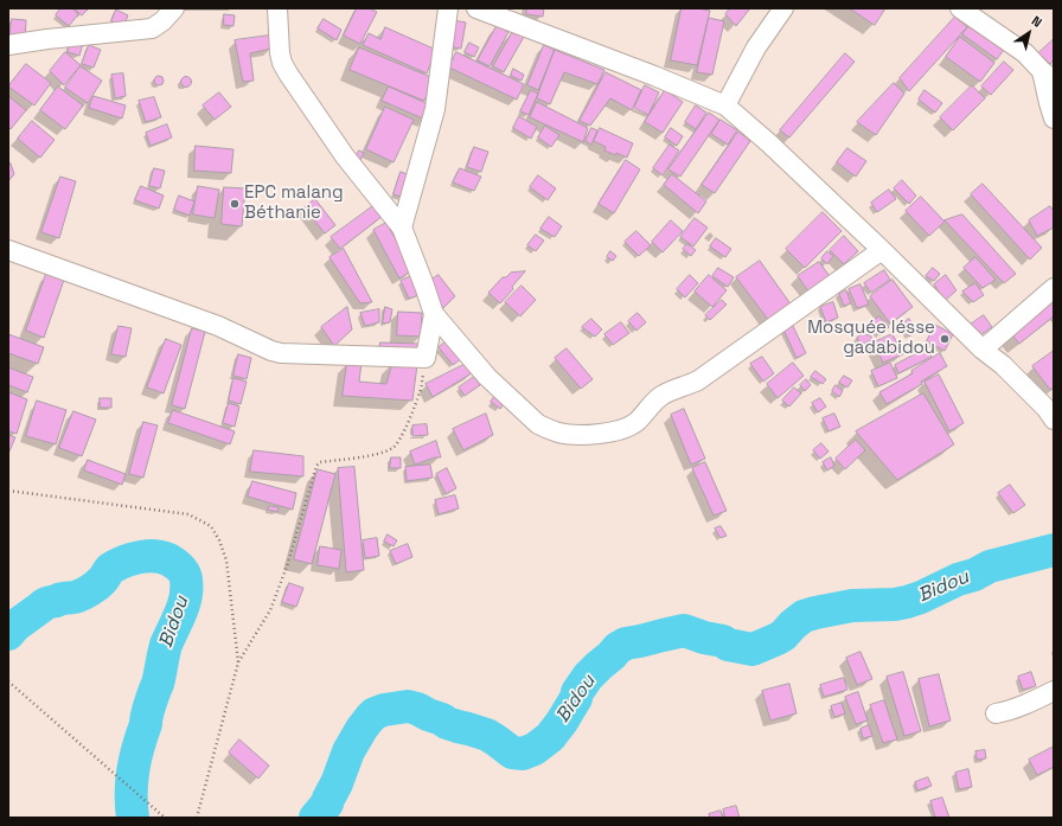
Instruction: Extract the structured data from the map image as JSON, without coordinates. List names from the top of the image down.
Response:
{
  "water": ["Bidou"],
  "places": ["EPC malang Béthanie", "Mosquée lésse gadabidou"],
  "north": "top right"
}
